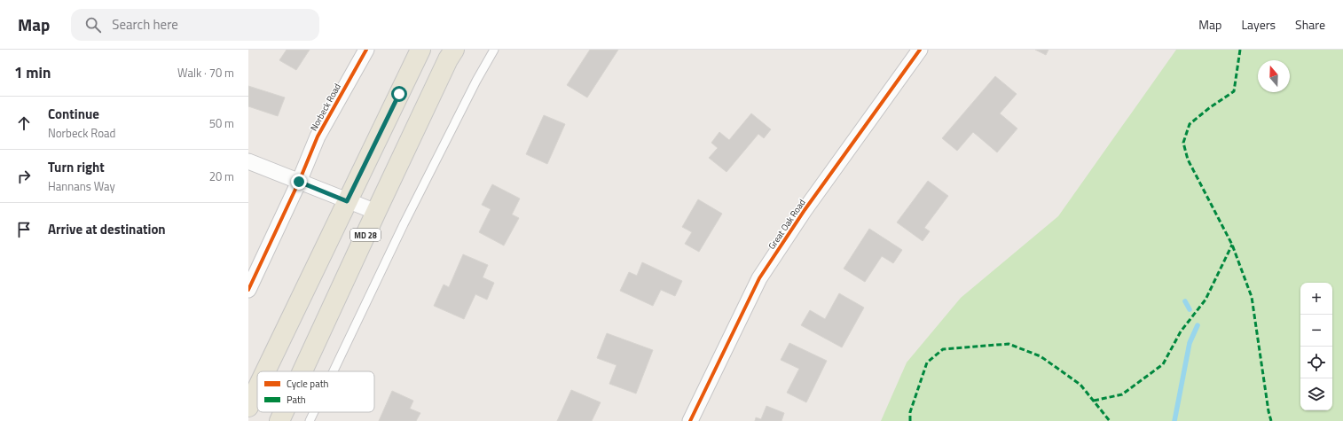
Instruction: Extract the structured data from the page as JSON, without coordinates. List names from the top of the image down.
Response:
{
  "streets": {
    "main road": ["MD 28"],
    "street": ["Norbeck Road", "Great Oak Road"]
  },
  "legend": ["Cycle path", "Path"],
  "north": "top",
  "page": {
    "header": "Map",
    "search": "Search here",
    "nav": ["Map", "Layers", "Share"],
    "heading": ["1 min", "Walk · 70 m"],
    "list": [
      ["Continue", "Norbeck Road", "50 m"],
      ["Turn right", "Hannans Way", "20 m"],
      "Arrive at destination"
    ],
    "map_buttons": ["+", "−"]
  }
}
